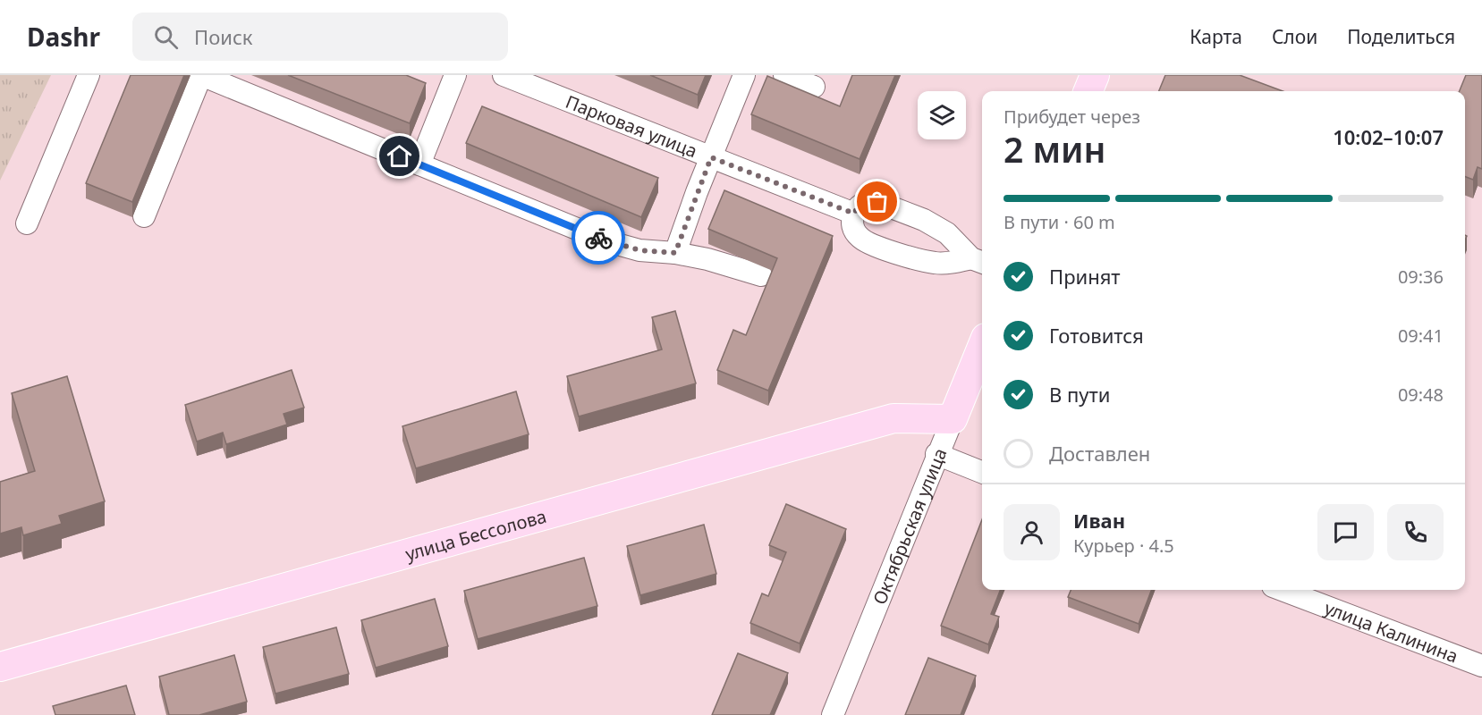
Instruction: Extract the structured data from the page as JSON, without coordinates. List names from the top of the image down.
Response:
{
  "streets": {
    "main road": ["Октябрьская улица", "улица Бессолова"],
    "street": ["Парковая улица", "улица Калинина"]
  },
  "crossings": [
    ["Октябрьская улица", "улица Бессолова"]
  ],
  "page": {
    "header": "Dashr",
    "search": "Поиск",
    "nav": ["Карта", "Слои", "Поделиться"],
    "heading": ["2 мин", "Прибудет через", "10:02–10:07"],
    "panel": ["Иван", "Курьер · 4.5"],
    "bar": "В пути · 60 m",
    "list": [
      ["Принят", "09:36"],
      ["Готовится", "09:41"],
      ["В пути", "09:48"],
      "Доставлен"
    ]
  }
}
